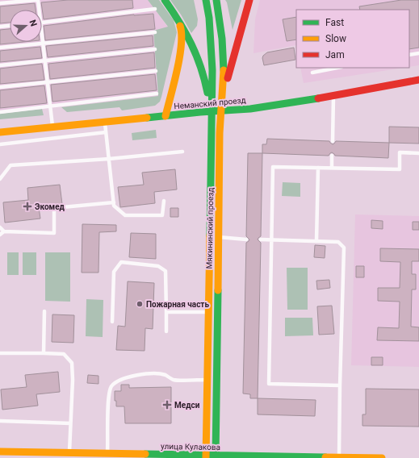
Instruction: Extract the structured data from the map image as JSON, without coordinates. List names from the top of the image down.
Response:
{
  "streets": {
    "main road": ["Неманский проезд", "Мякининский проезд", "улица Кулакова"]
  },
  "crossings": [
    ["Неманский проезд", "Мякининский проезд"],
    ["Мякининский проезд", "улица Кулакова"]
  ],
  "places": {
    "health": ["Экомед", "Медси"],
    "other": ["Пожарная часть"]
  },
  "legend": ["Fast", "Slow", "Jam"],
  "north": "right"
}
